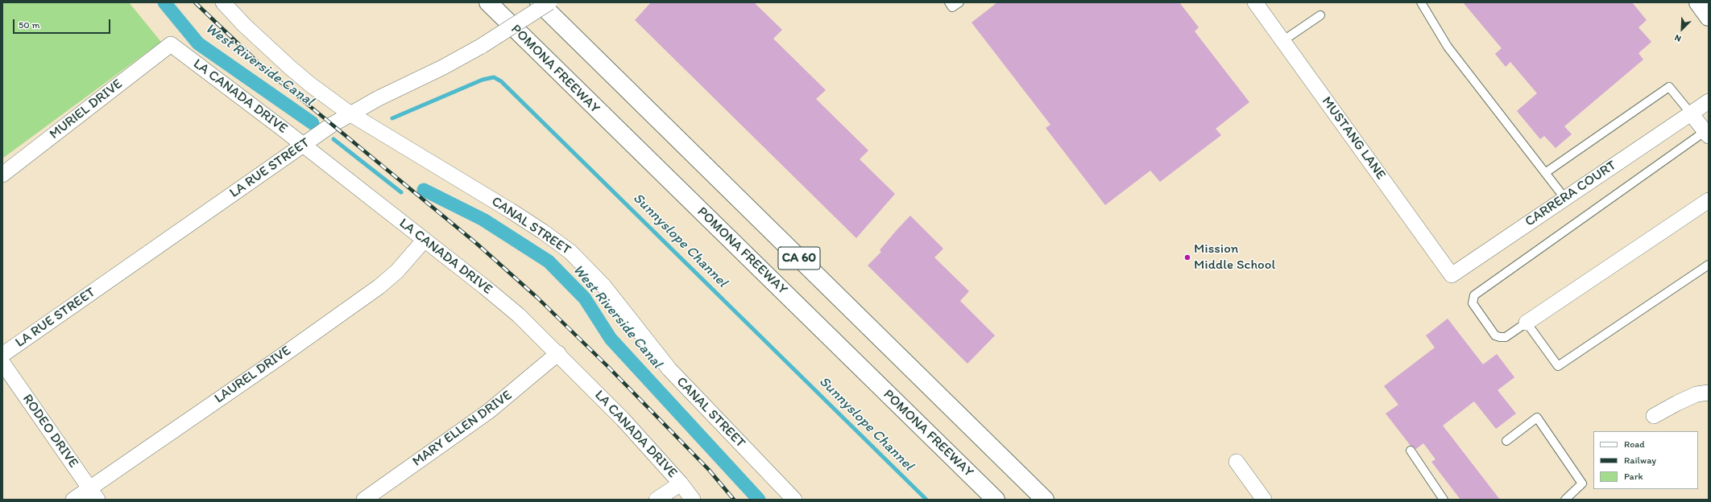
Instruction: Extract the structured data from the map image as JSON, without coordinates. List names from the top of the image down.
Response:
{
  "streets": {
    "main road": ["POMONA FREEWAY", "CA 60"],
    "street": [
      "LA CANADA DRIVE",
      "MURIEL DRIVE",
      "MUSTANG LANE",
      "LA RUE STREET",
      "CARRERA COURT",
      "CANAL STREET",
      "LAUREL DRIVE",
      "MARY ELLEN DRIVE",
      "RODEO DRIVE"
    ]
  },
  "crossings": [
    ["LA CANADA DRIVE", "MURIEL DRIVE"],
    ["LA CANADA DRIVE", "LA RUE STREET"],
    ["LA CANADA DRIVE", "LAUREL DRIVE"],
    ["LA CANADA DRIVE", "MARY ELLEN DRIVE"],
    ["MUSTANG LANE", "CARRERA COURT"],
    ["LA RUE STREET", "CANAL STREET"],
    ["LAUREL DRIVE", "RODEO DRIVE"]
  ],
  "water": ["West Riverside Canal", "Sunnyslope Channel"],
  "places": ["Mission Middle School"],
  "legend": ["Road", "Railway", "Park"],
  "scale_bar": "50 m",
  "north": "bottom left"
}
